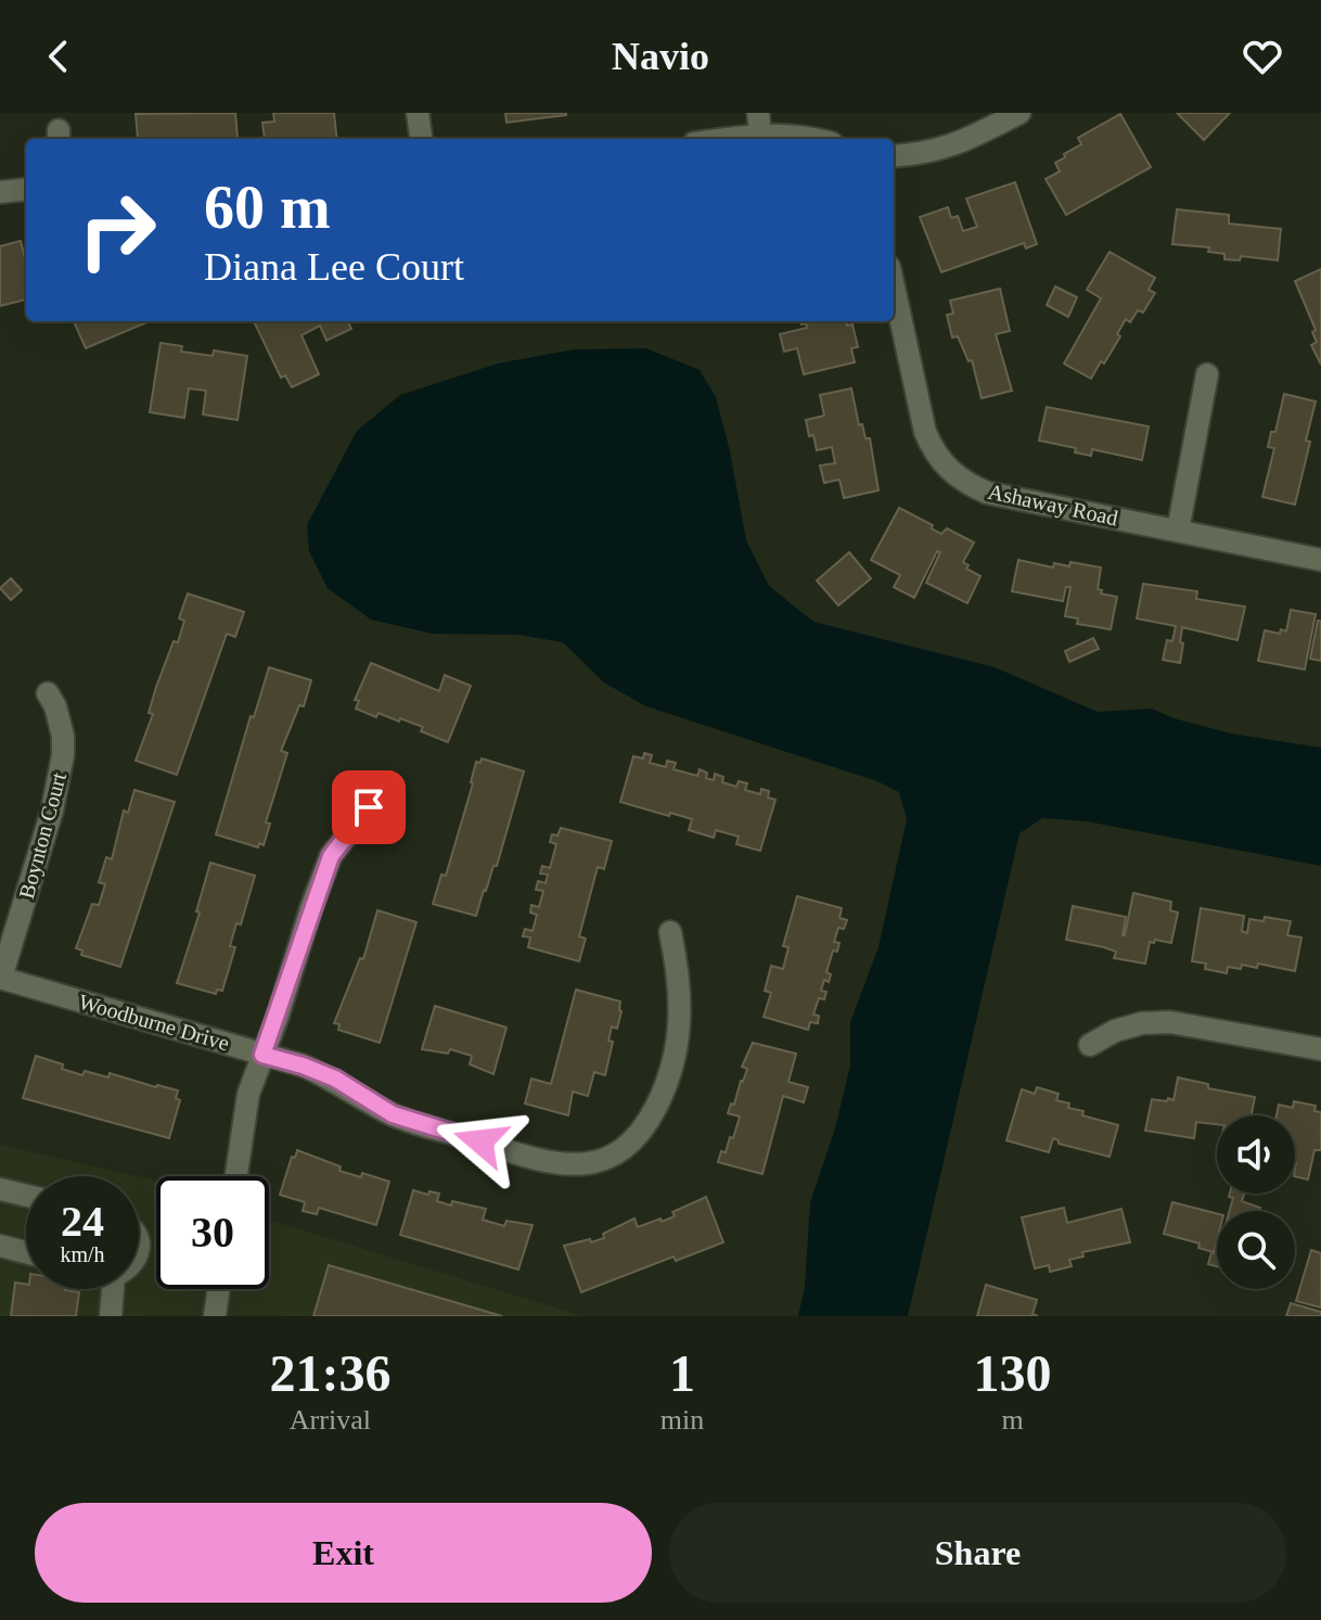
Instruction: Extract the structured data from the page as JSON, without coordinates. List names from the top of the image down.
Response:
{
  "streets": {
    "street": ["Ashaway Road", "Boynton Court", "Woodburne Drive"]
  },
  "crossings": [
    ["Boynton Court", "Woodburne Drive"]
  ],
  "page": {
    "header": "Navio",
    "turn": ["60 m", "Diana Lee Court"],
    "speed": "24 km/h",
    "limit": "30",
    "eta": [
      "21:36",
      "Arrival",
      "1",
      "min",
      "130",
      "m"
    ],
    "buttons": ["Exit", "Share"]
  }
}
